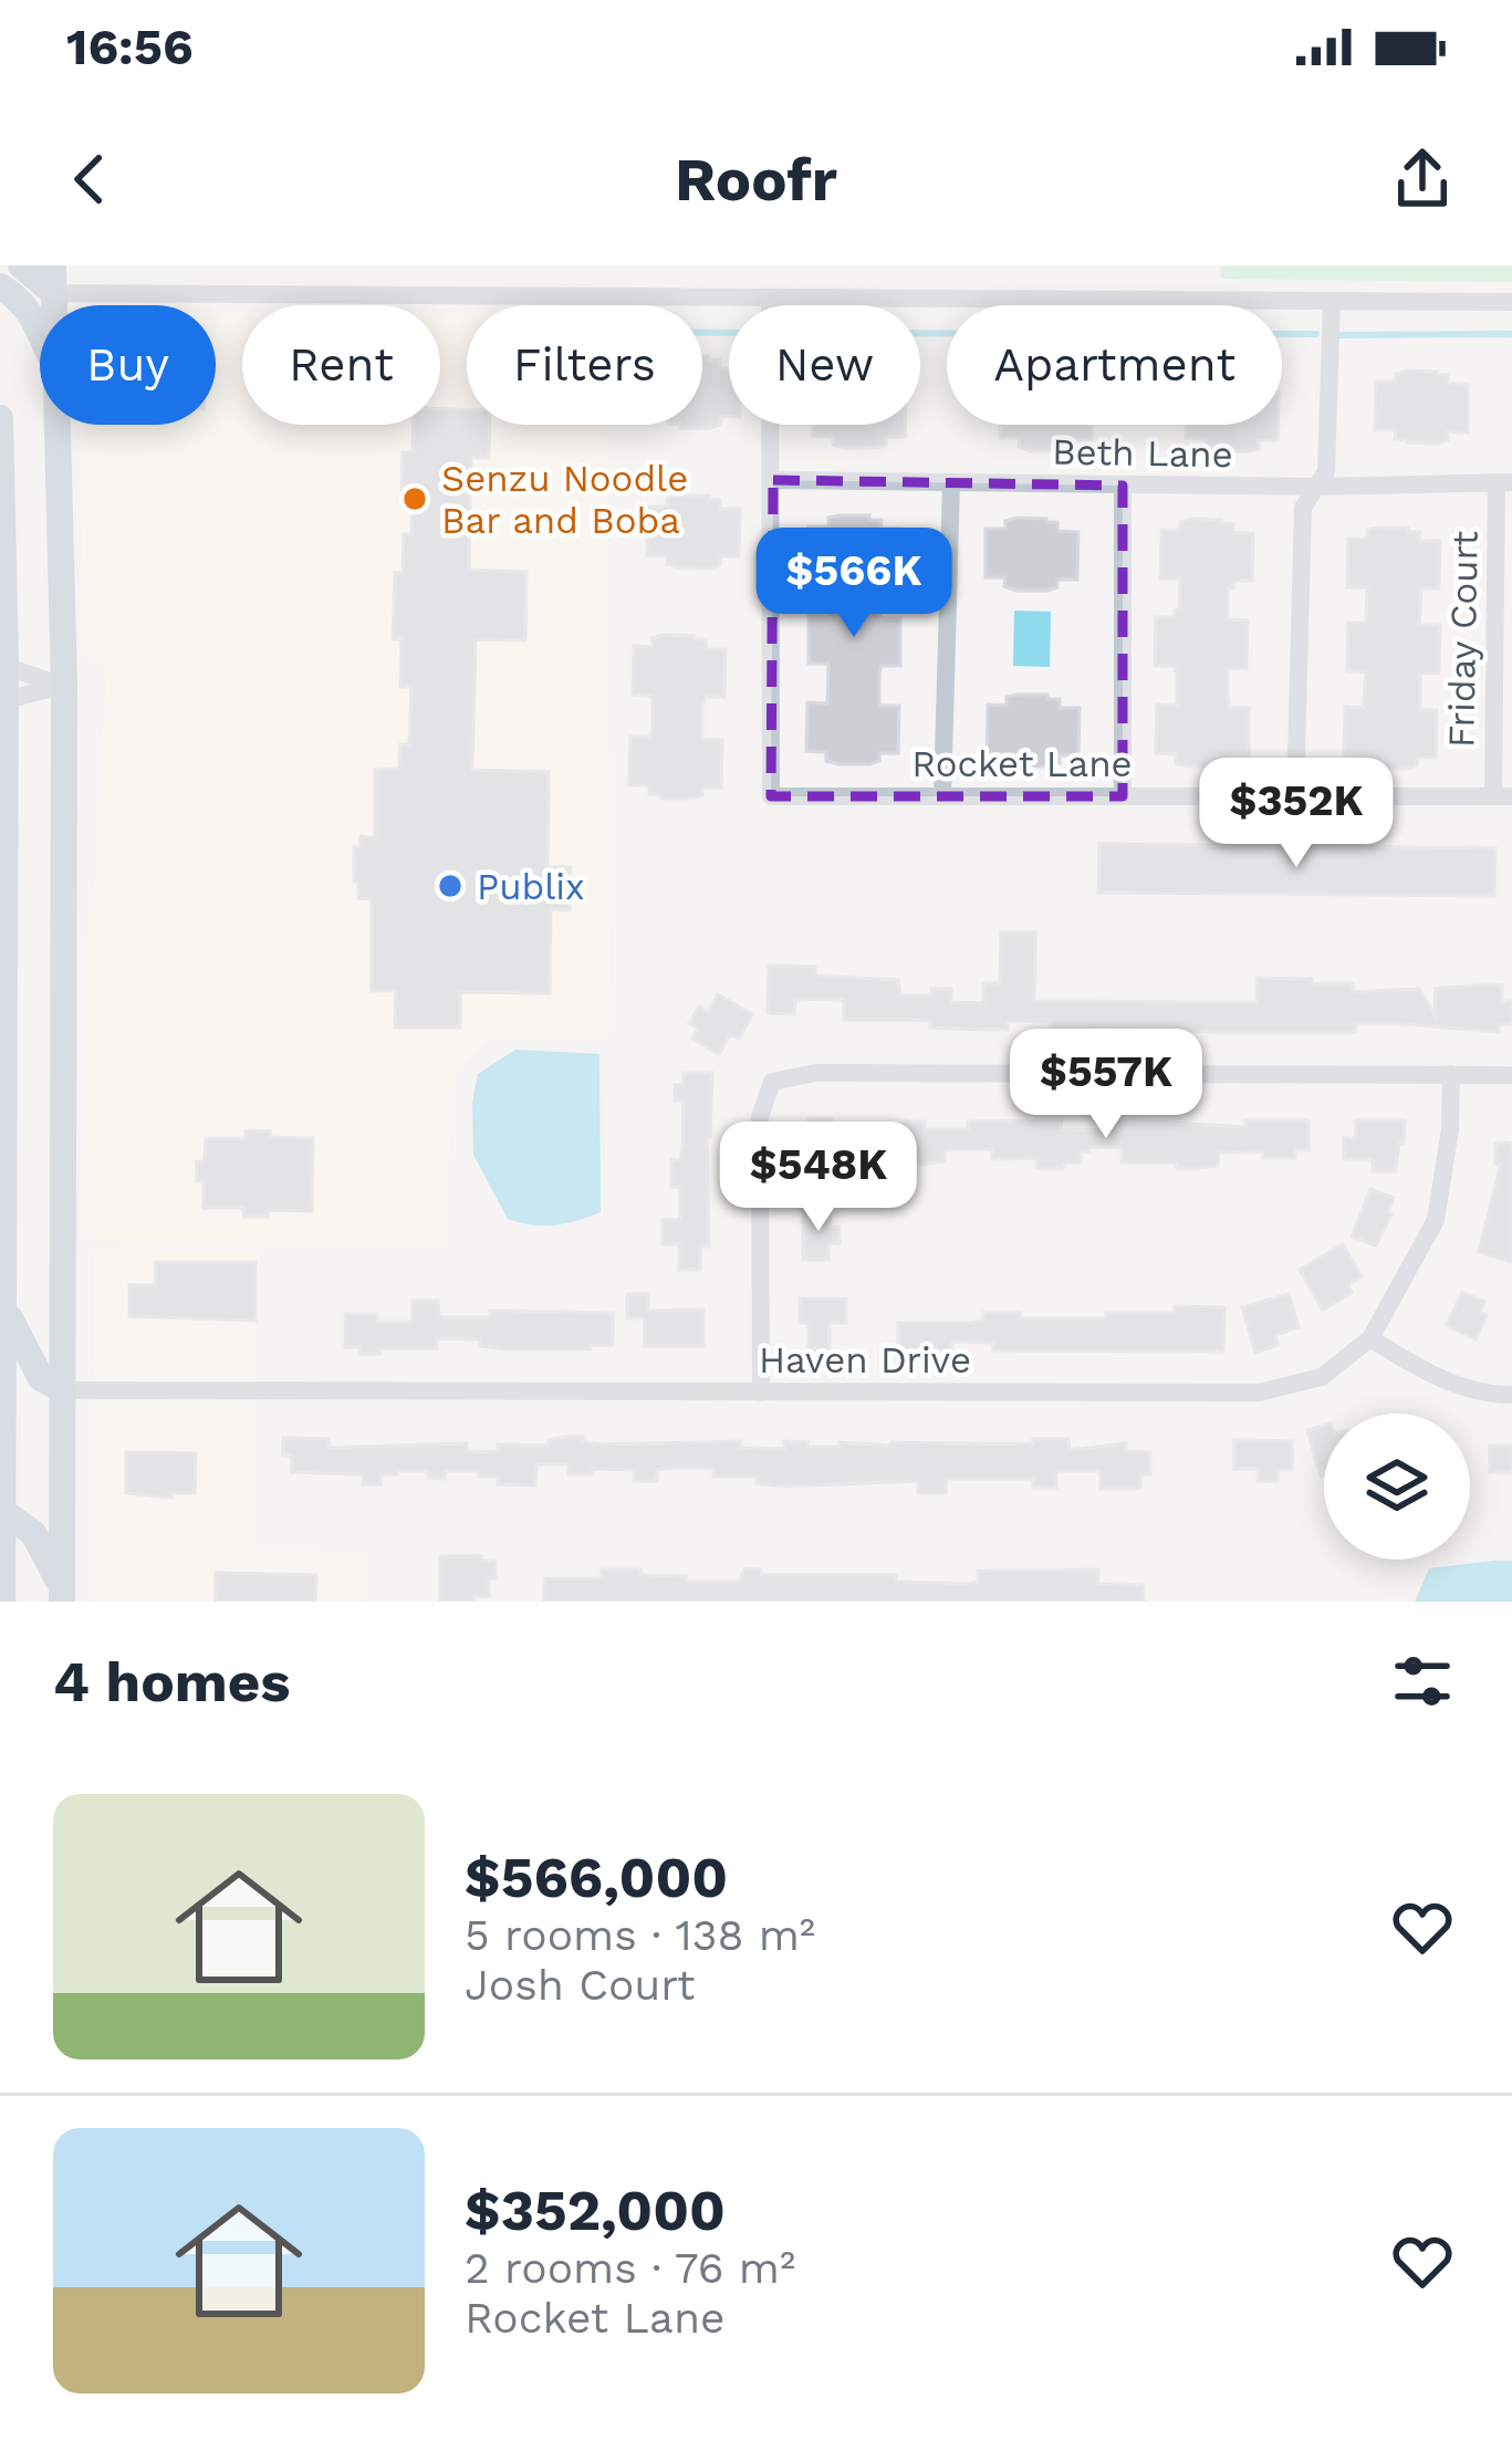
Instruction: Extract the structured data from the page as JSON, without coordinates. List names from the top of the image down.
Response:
{
  "streets": {
    "street": [
      "Beth Lane",
      "Friday Court",
      "Rocket Lane",
      "Haven Drive"
    ]
  },
  "crossings": [
    ["Beth Lane", "Friday Court"],
    ["Beth Lane", "Rocket Lane"],
    ["Friday Court", "Rocket Lane"]
  ],
  "places": ["Senzu Noodle Bar and Boba", "Publix"],
  "page": {
    "status": "16:56",
    "header": "Roofr",
    "chip": [
      "Buy",
      "Rent",
      "Filters",
      "New",
      "Apartment"
    ],
    "price": [
      "$566K",
      "$352K",
      "$557K",
      "$548K"
    ],
    "heading": "4 homes",
    "list": [
      {
        "name": "$566,000",
        "note": "5 rooms · 138 m² · Josh Court"
      },
      {
        "name": "$352,000",
        "note": "2 rooms · 76 m² · Rocket Lane"
      }
    ]
  }
}
